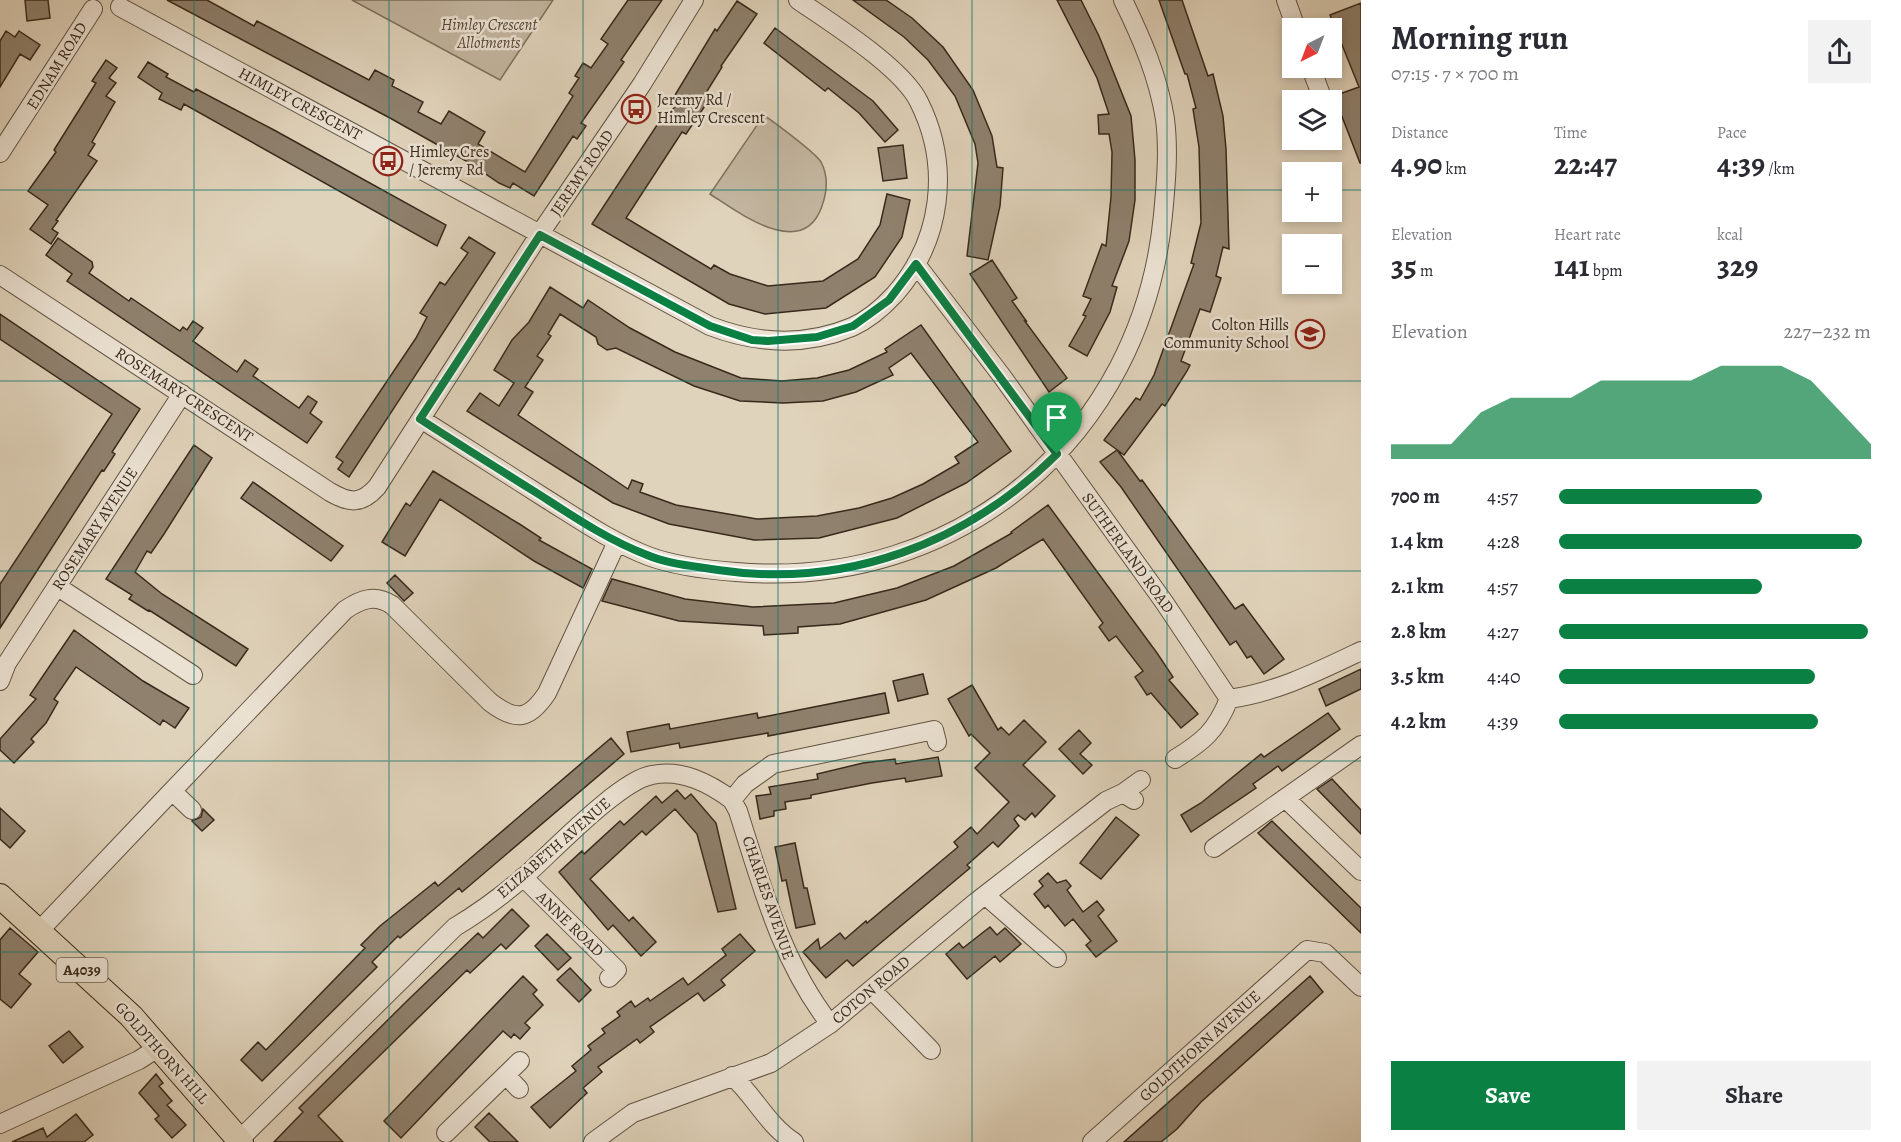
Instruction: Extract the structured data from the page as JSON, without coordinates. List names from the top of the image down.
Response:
{
  "streets": {
    "main road": ["A4039", "GOLDTHORN HILL"],
    "street": [
      "EDNAM ROAD",
      "HIMLEY CRESCENT",
      "JEREMY ROAD",
      "ROSEMARY CRESCENT",
      "ROSEMARY AVENUE",
      "SUTHERLAND ROAD",
      "ELIZABETH AVENUE",
      "CHARLES AVENUE",
      "ANNE ROAD",
      "COTON ROAD",
      "GOLDTHORN AVENUE"
    ]
  },
  "crossings": [
    ["EDNAM ROAD", "HIMLEY CRESCENT"],
    ["HIMLEY CRESCENT", "JEREMY ROAD"],
    ["HIMLEY CRESCENT", "SUTHERLAND ROAD"],
    ["JEREMY ROAD", "ROSEMARY CRESCENT"],
    ["ROSEMARY CRESCENT", "ROSEMARY AVENUE"],
    ["ELIZABETH AVENUE", "CHARLES AVENUE"],
    ["ELIZABETH AVENUE", "ANNE ROAD"],
    ["ELIZABETH AVENUE", "GOLDTHORN HILL"],
    ["CHARLES AVENUE", "COTON ROAD"]
  ],
  "parks": ["Himley Crescent Allotments"],
  "places": {
    "bus stop": ["Jeremy Rd / Himley Crescent", "Himley Cres / Jeremy Rd"],
    "school or university": ["Colton Hills Community School"]
  },
  "north": "bottom left",
  "page": {
    "heading": ["Morning run", "07:15 · 7 × 700 m"],
    "map_buttons": ["+", "−"],
    "stats": [
      ["Distance", "4.90 km"],
      ["Time", "22:47"],
      ["Pace", "4:39 /km"],
      ["Elevation", "35 m"],
      ["Heart rate", "141 bpm"],
      ["kcal", "329"]
    ],
    "chart": ["Elevation", "227–232 m"],
    "list": [
      {
        "name": "700 m",
        "note": "4:57"
      },
      {
        "name": "1.4 km",
        "note": "4:28"
      },
      {
        "name": "2.1 km",
        "note": "4:57"
      },
      {
        "name": "2.8 km",
        "note": "4:27"
      },
      {
        "name": "3.5 km",
        "note": "4:40"
      },
      {
        "name": "4.2 km",
        "note": "4:39"
      }
    ],
    "buttons": ["Save", "Share"]
  }
}
